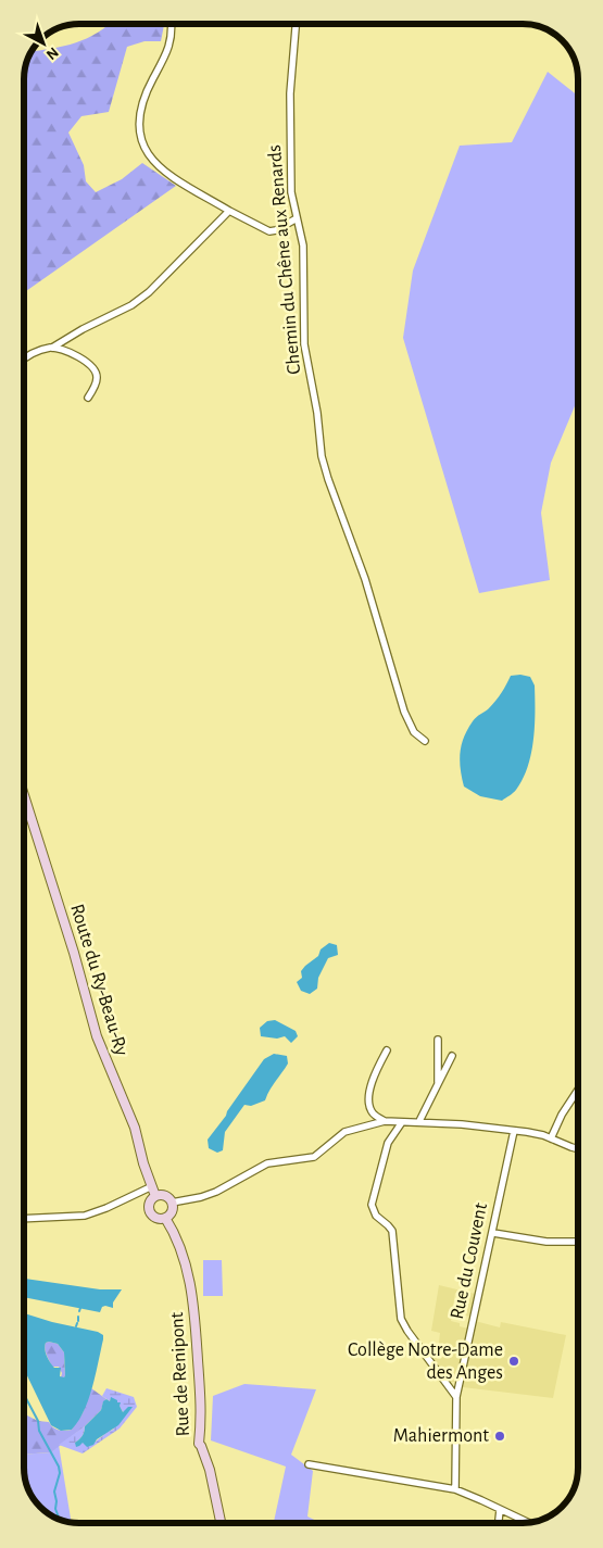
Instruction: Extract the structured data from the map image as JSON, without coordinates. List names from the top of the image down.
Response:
{
  "streets": {
    "street": [
      "Chemin du Chêne aux Renards",
      "Route du Ry-Beau-Ry",
      "Rue du Couvent",
      "Rue de Renipont"
    ]
  },
  "crossings": [
    ["Route du Ry-Beau-Ry", "Rue de Renipont"]
  ],
  "places": ["Collège Notre-Dame des Anges", "Mahiermont"],
  "north": "bottom right"
}
